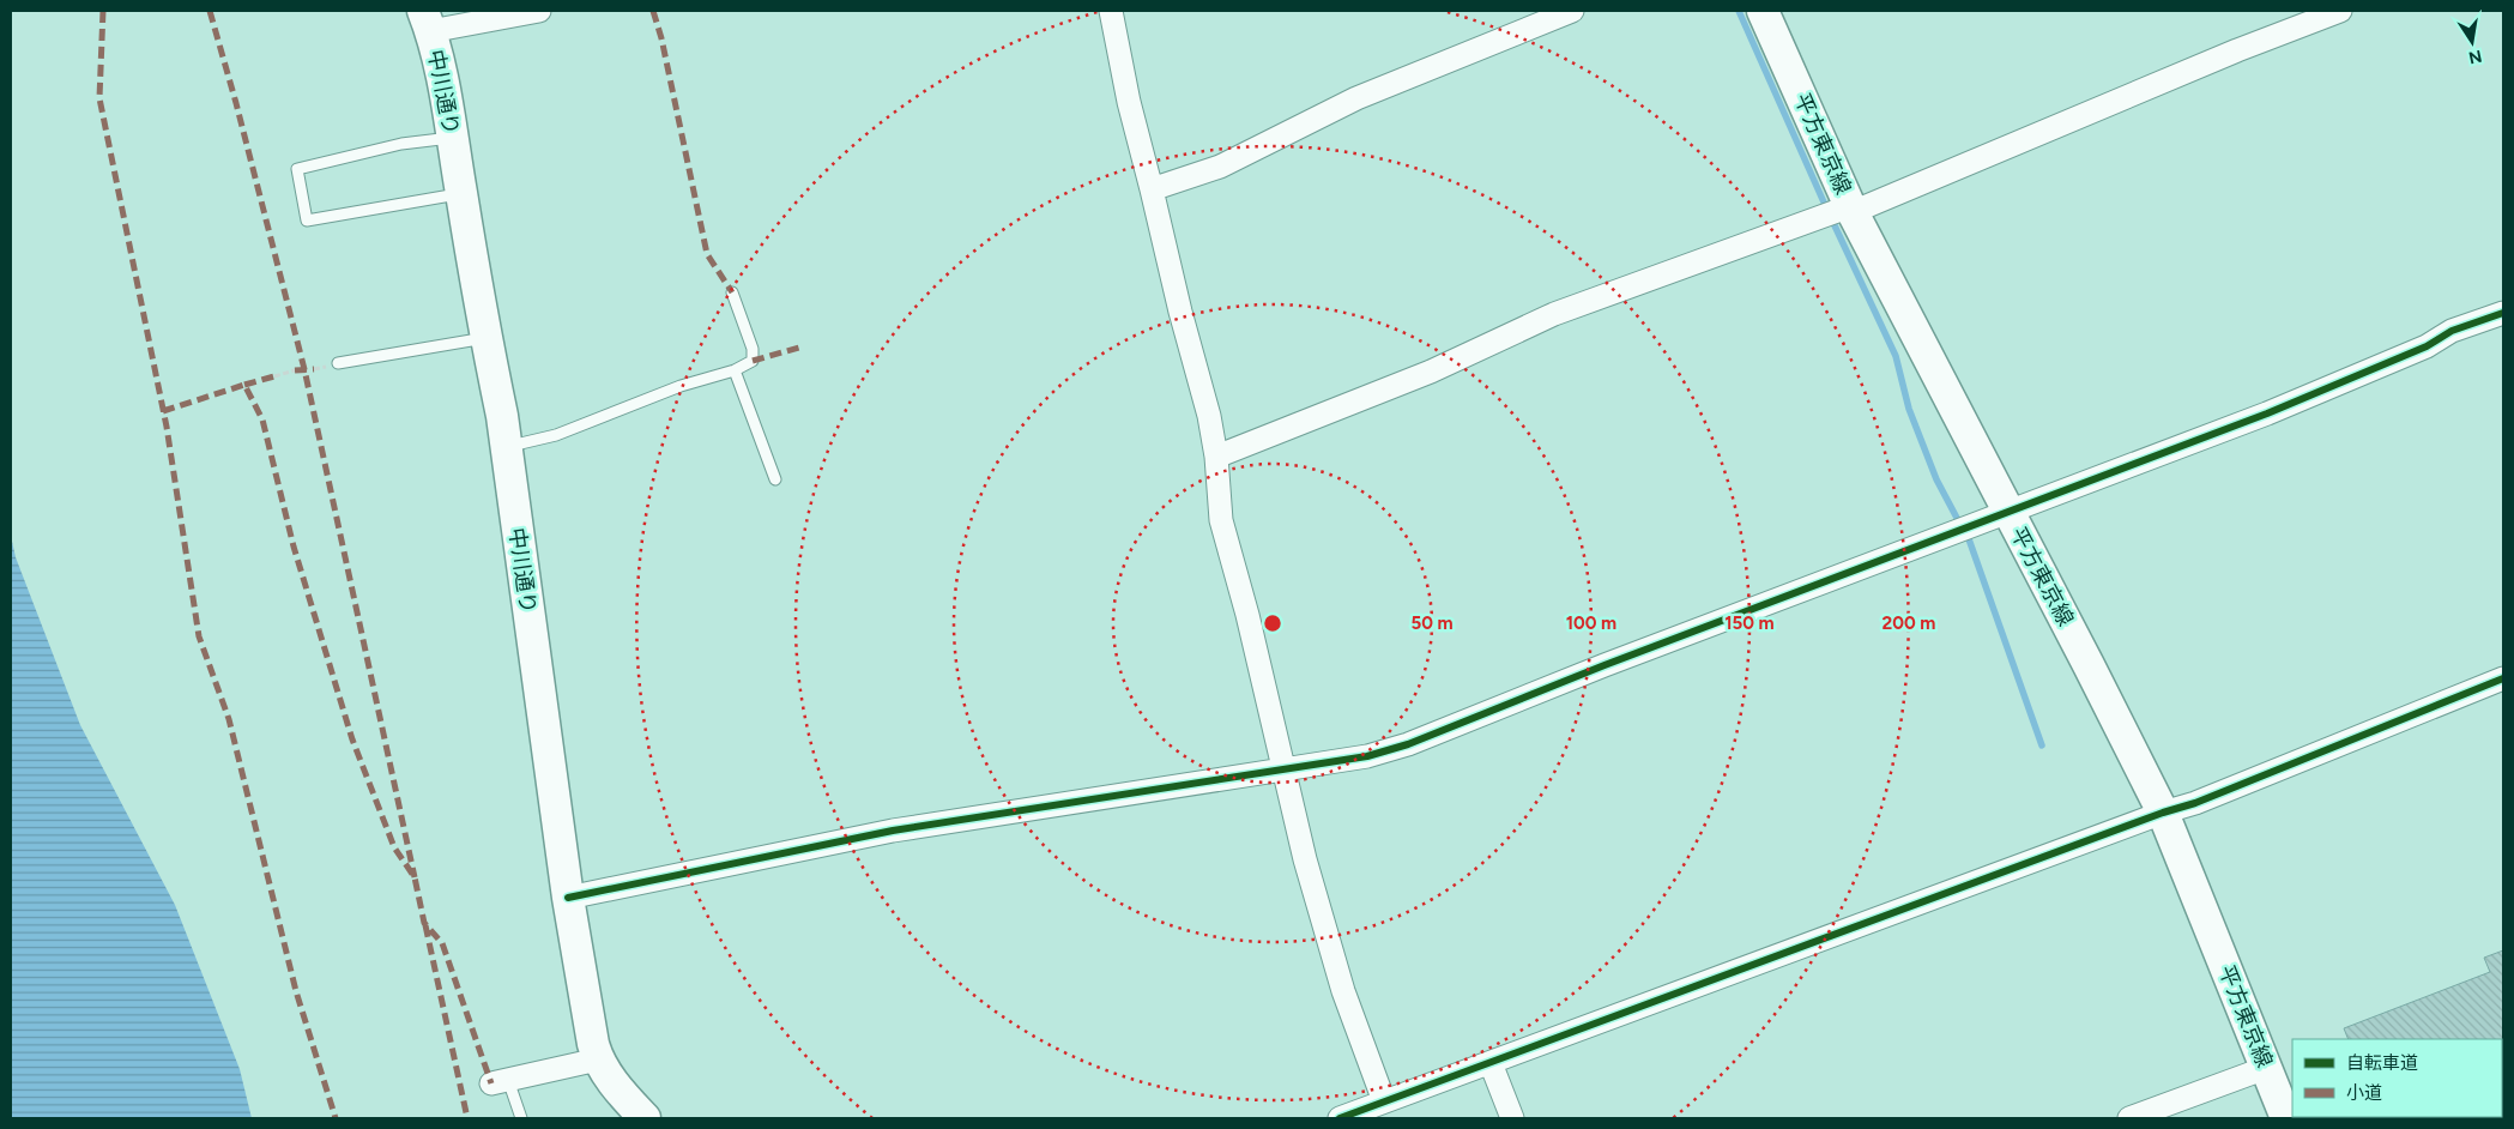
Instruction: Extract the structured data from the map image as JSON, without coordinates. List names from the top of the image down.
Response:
{
  "streets": {
    "main road": ["中川通り", "平方東京線"]
  },
  "legend": ["自転車道", "小道"],
  "north": "bottom",
  "rings": [
    "50 m",
    "100 m",
    "150 m",
    "200 m"
  ]
}
